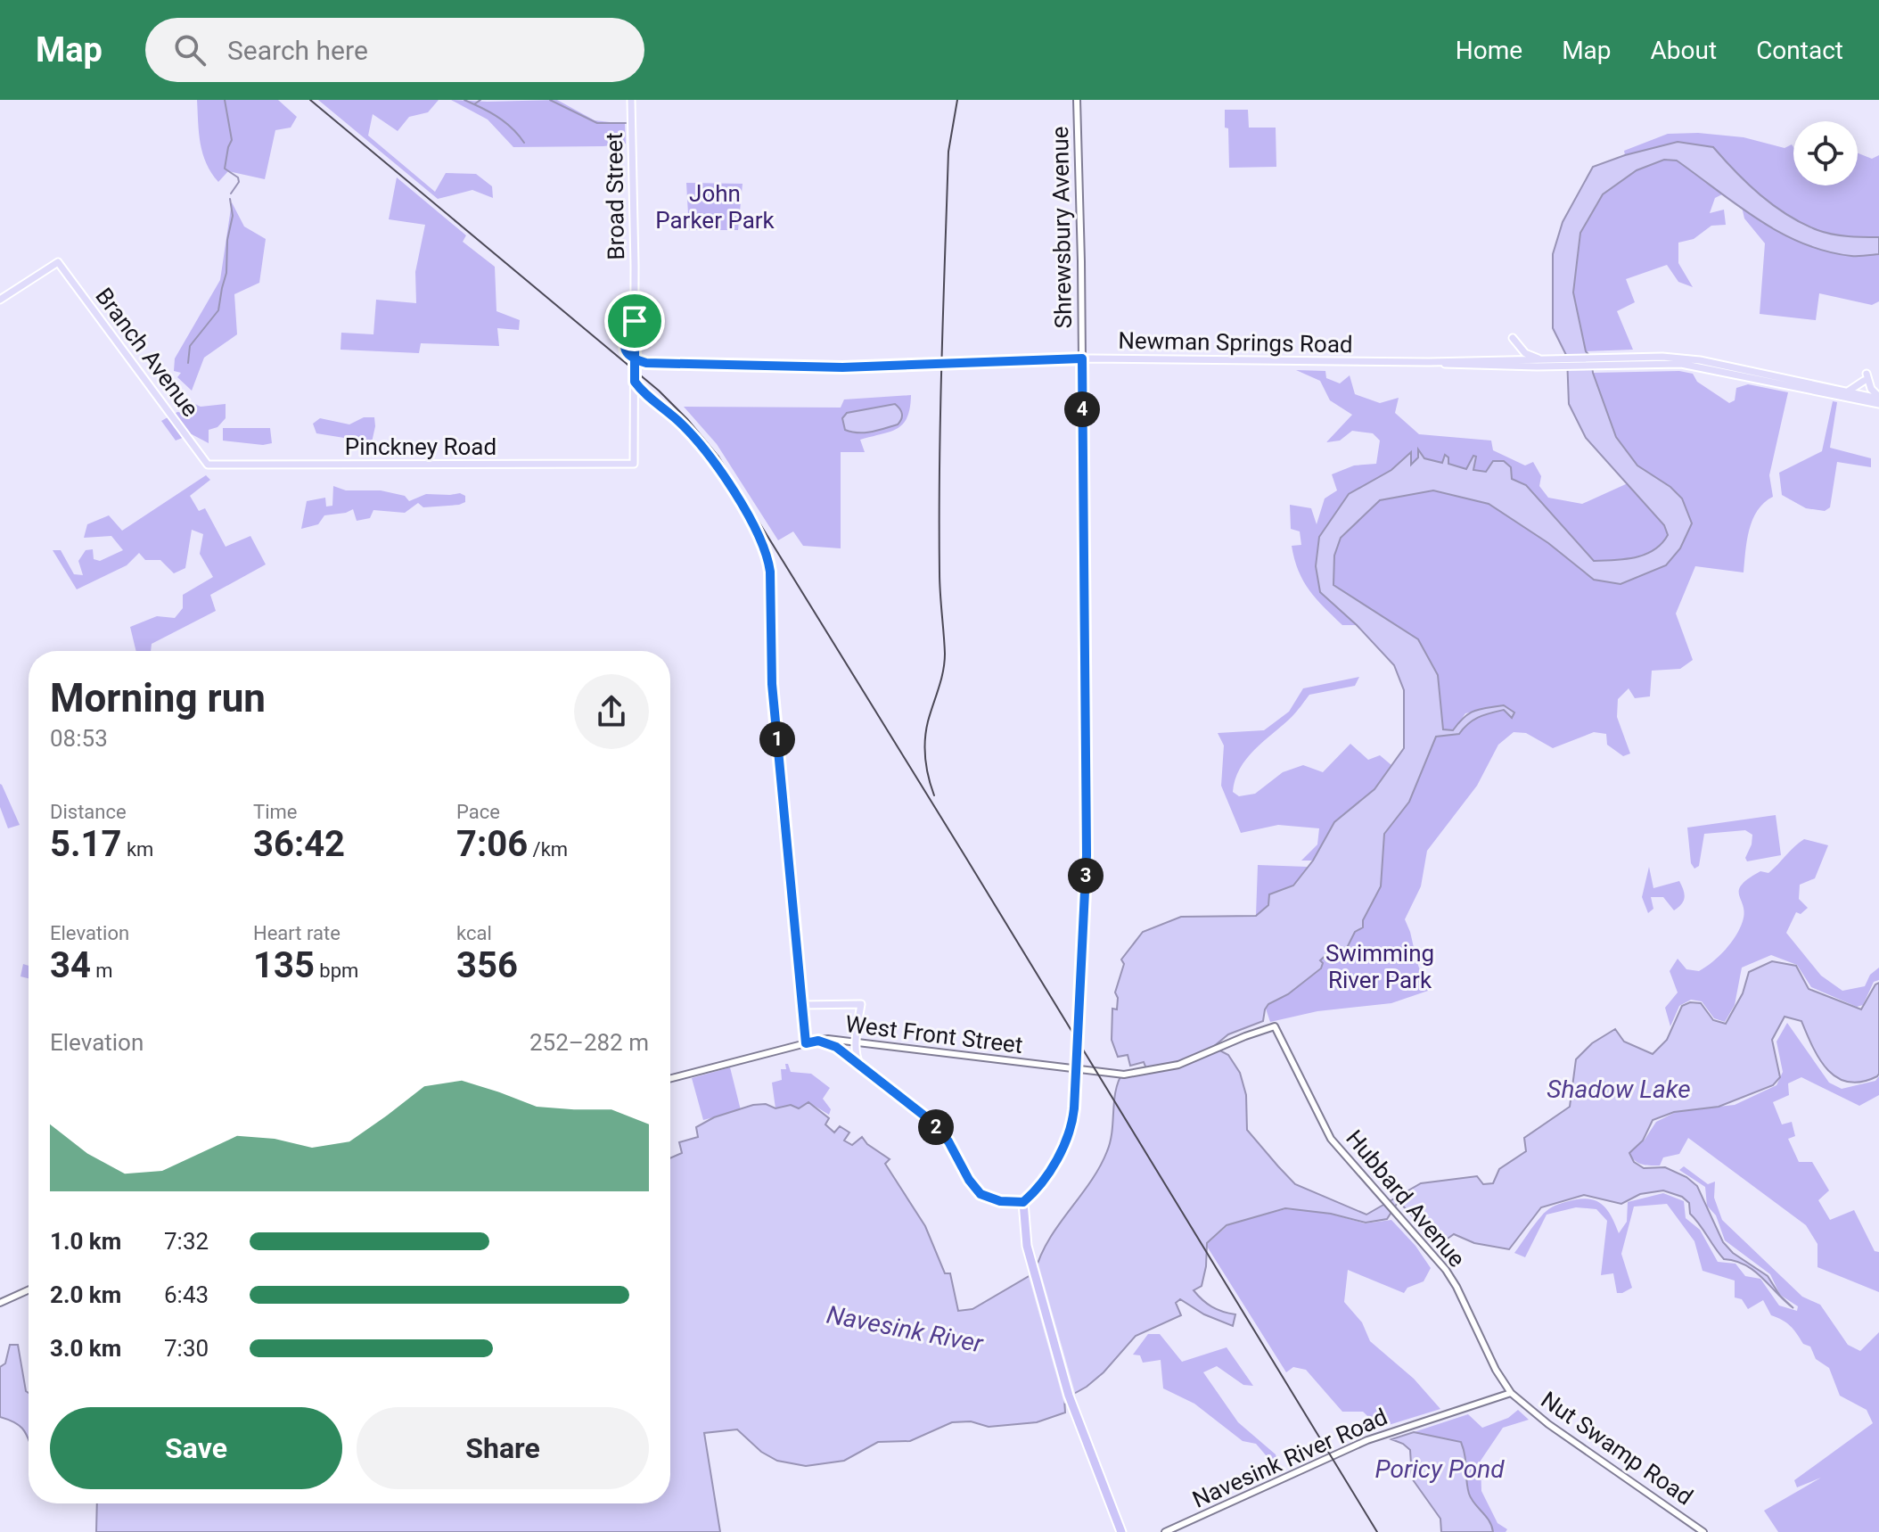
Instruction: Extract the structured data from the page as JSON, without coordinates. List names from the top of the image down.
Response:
{
  "streets": {
    "main road": [
      "Broad Street",
      "Shrewsbury Avenue",
      "Newman Springs Road",
      "Branch Avenue",
      "Pinckney Road",
      "West Front Street",
      "Hubbard Avenue",
      "Nut Swamp Road",
      "Navesink River Road"
    ]
  },
  "crossings": [
    ["Broad Street", "Newman Springs Road"],
    ["Broad Street", "Pinckney Road"],
    ["Shrewsbury Avenue", "Newman Springs Road"],
    ["Shrewsbury Avenue", "West Front Street"],
    ["Branch Avenue", "Pinckney Road"],
    ["West Front Street", "Hubbard Avenue"],
    ["Hubbard Avenue", "Nut Swamp Road"],
    ["Hubbard Avenue", "Navesink River Road"],
    ["Nut Swamp Road", "Navesink River Road"]
  ],
  "water": ["Shadow Lake", "Navesink River", "Poricy Pond"],
  "parks": ["John Parker Park", "Swimming River Park"],
  "page": {
    "header": "Map",
    "search": "Search here",
    "nav": [
      "Home",
      "Map",
      "About",
      "Contact"
    ],
    "pins": [
      "4",
      "1",
      "3",
      "2"
    ],
    "heading": ["Morning run", "08:53"],
    "stats": [
      ["Distance", "5.17 km"],
      ["Time", "36:42"],
      ["Pace", "7:06 /km"],
      ["Elevation", "34 m"],
      ["Heart rate", "135 bpm"],
      ["kcal", "356"]
    ],
    "chart": ["Elevation", "252–282 m"],
    "list": [
      {
        "name": "1.0 km",
        "note": "7:32"
      },
      {
        "name": "2.0 km",
        "note": "6:43"
      },
      {
        "name": "3.0 km",
        "note": "7:30"
      }
    ],
    "buttons": ["Save", "Share"]
  }
}
